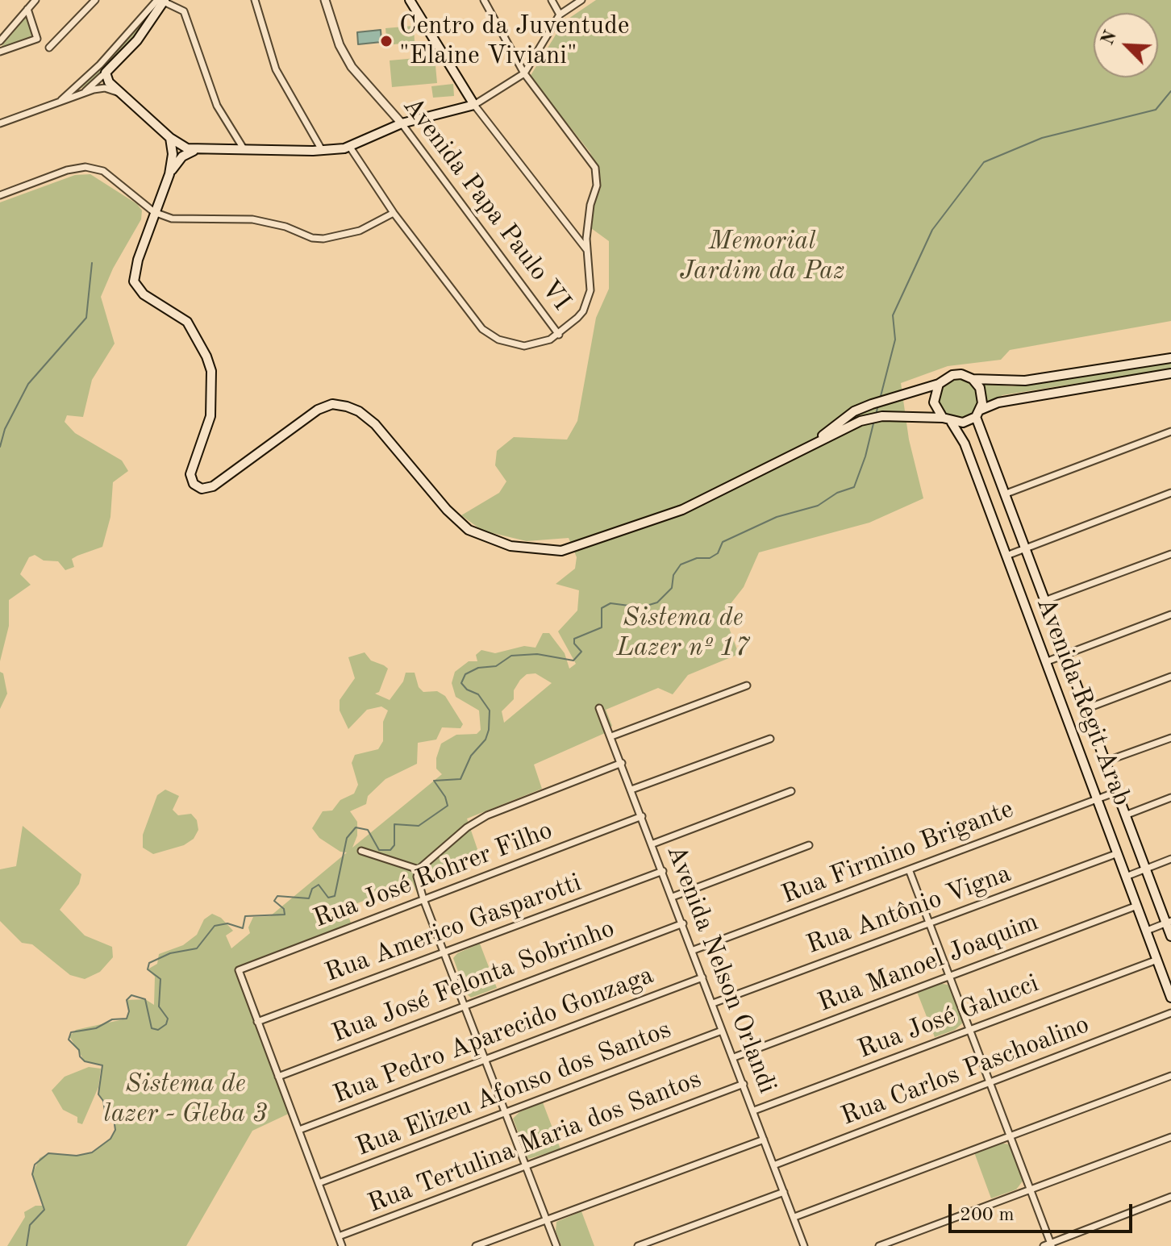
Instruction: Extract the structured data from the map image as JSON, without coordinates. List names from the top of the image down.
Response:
{
  "streets": {
    "main road": ["Avenida Regit Arab"],
    "street": [
      "Avenida Papa Paulo VI",
      "Rua Firmino Brigante",
      "Rua José Rohrer Filho",
      "Rua Antônio Vigna",
      "Rua Americo Gasparotti",
      "Rua Manoel Joaquim",
      "Avenida Nelson Orlandi",
      "Rua José Felonta Sobrinho",
      "Rua José Galucci",
      "Rua Pedro Aparecido Gonzaga",
      "Rua Carlos Paschoalino",
      "Rua Elizeu Afonso dos Santos",
      "Rua Tertulina Maria dos Santos"
    ]
  },
  "crossings": [
    ["Avenida Regit Arab", "Rua Firmino Brigante"],
    ["Avenida Regit Arab", "Rua Antônio Vigna"],
    ["Avenida Regit Arab", "Rua Manoel Joaquim"],
    ["Avenida Regit Arab", "Rua José Galucci"],
    ["Rua Firmino Brigante", "Avenida Nelson Orlandi"],
    ["Rua José Rohrer Filho", "Rua Americo Gasparotti"],
    ["Rua José Rohrer Filho", "Avenida Nelson Orlandi"],
    ["Rua Antônio Vigna", "Avenida Nelson Orlandi"],
    ["Rua Americo Gasparotti", "Avenida Nelson Orlandi"],
    ["Rua Manoel Joaquim", "Avenida Nelson Orlandi"],
    ["Avenida Nelson Orlandi", "Rua José Felonta Sobrinho"],
    ["Avenida Nelson Orlandi", "Rua José Galucci"],
    ["Avenida Nelson Orlandi", "Rua Pedro Aparecido Gonzaga"],
    ["Avenida Nelson Orlandi", "Rua Carlos Paschoalino"],
    ["Avenida Nelson Orlandi", "Rua Elizeu Afonso dos Santos"],
    ["Avenida Nelson Orlandi", "Rua Tertulina Maria dos Santos"]
  ],
  "parks": ["Memorial Jardim da Paz", "Sistema de Lazer nº 17", "Sistema de lazer - Gleba 3"],
  "places": ["Centro da Juventude \"Elaine Viviani\""],
  "scale_bar": "200 m",
  "north": "top left"
}
